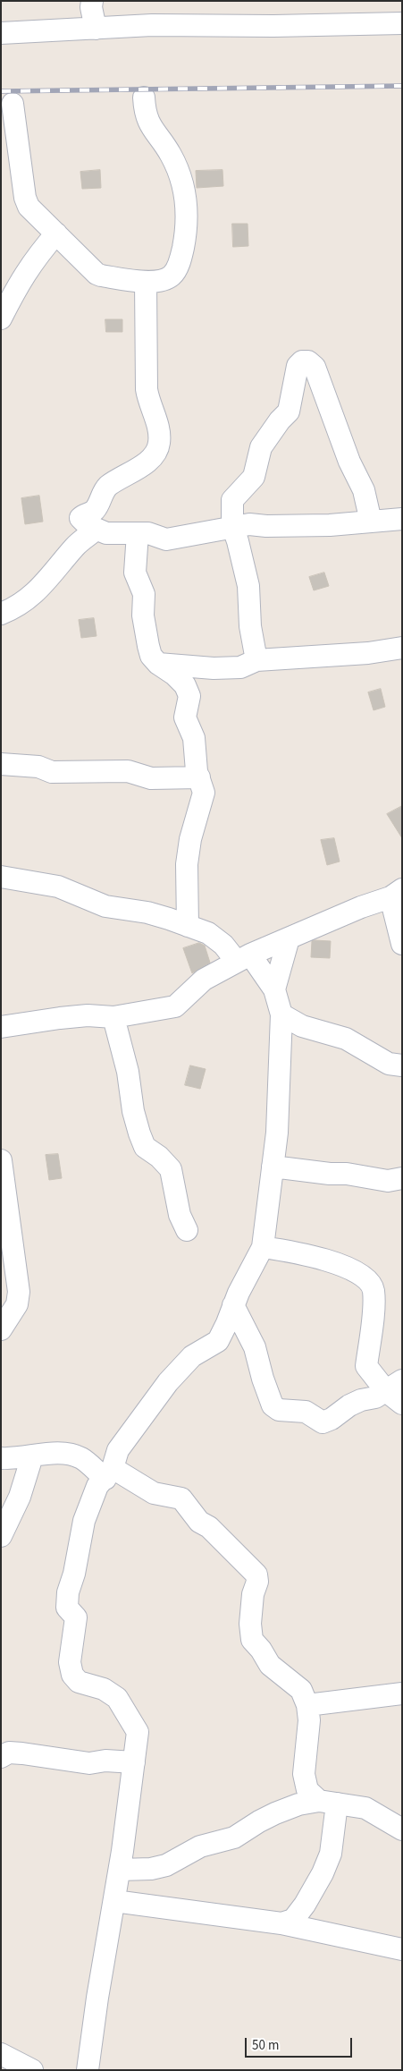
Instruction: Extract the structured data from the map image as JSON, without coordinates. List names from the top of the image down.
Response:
{
  "scale_bar": "50 m"
}
